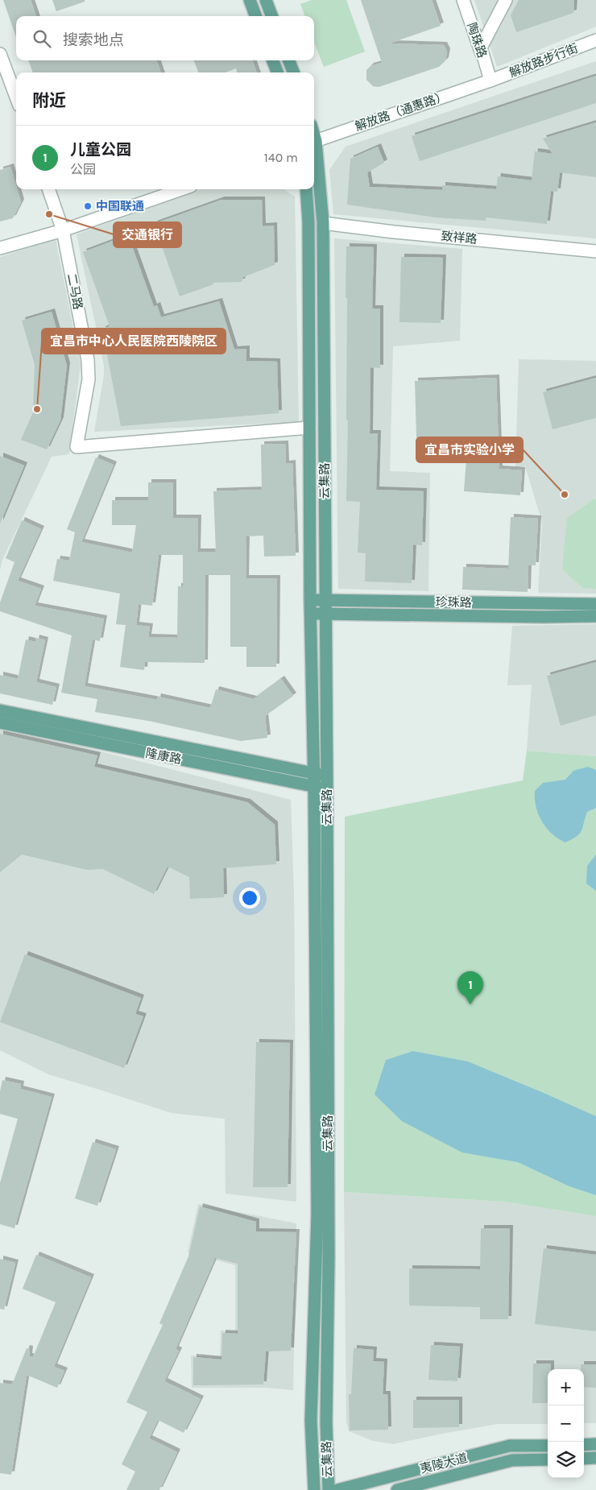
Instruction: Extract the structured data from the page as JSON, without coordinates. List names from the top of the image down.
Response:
{
  "streets": {
    "main road": [
      "云集路",
      "珍珠路",
      "隆康路",
      "夷陵大道"
    ],
    "street": [
      "陶珠路",
      "解放路步行街",
      "解放路（通惠路）",
      "致祥路",
      "二马路"
    ]
  },
  "crossings": [
    ["陶珠路", "解放路步行街"],
    ["陶珠路", "解放路（通惠路）"],
    ["解放路步行街", "解放路（通惠路）"],
    ["致祥路", "云集路"],
    ["二马路", "云集路"],
    ["云集路", "珍珠路"],
    ["云集路", "隆康路"]
  ],
  "places": [
    "中国联通",
    "交通银行",
    "宜昌市中心人民医院西陵院区",
    "宜昌市实验小学"
  ],
  "page": {
    "search": "搜索地点",
    "heading": "附近",
    "list": [
      {
        "mark": "1",
        "name": "儿童公园",
        "note": "公园",
        "value": "140 m"
      }
    ],
    "pins": "1",
    "map_buttons": ["+", "−"]
  }
}
